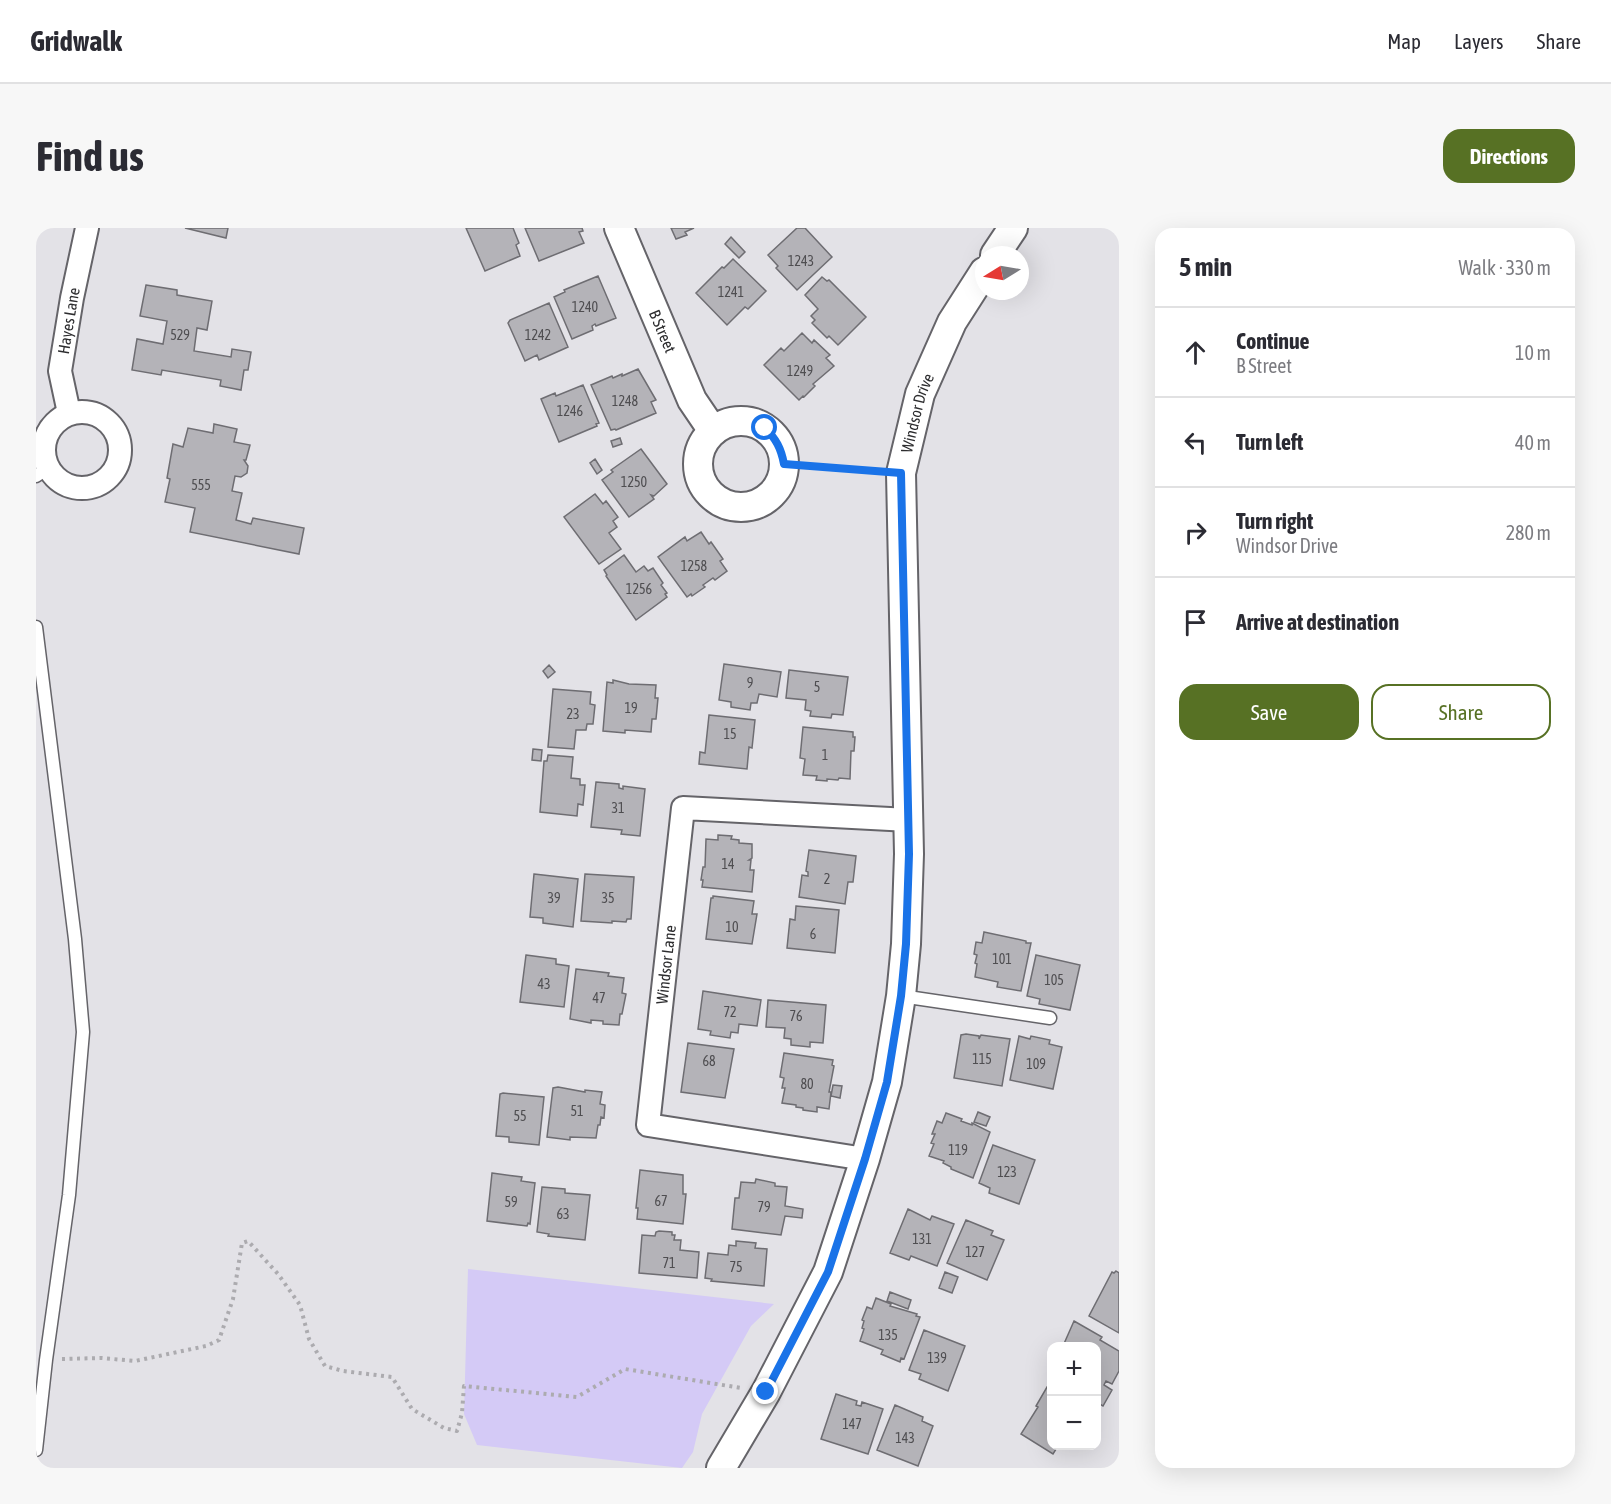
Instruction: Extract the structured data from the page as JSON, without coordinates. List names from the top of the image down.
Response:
{
  "streets": {
    "street": [
      "Hayes Lane",
      "B Street",
      "Windsor Drive",
      "Windsor Lane"
    ]
  },
  "crossings": [
    ["Windsor Drive", "Windsor Lane"]
  ],
  "house_numbers": [
    "1243",
    "1241",
    "1240",
    "529",
    "1242",
    "1249",
    "1248",
    "1246",
    "1250",
    "555",
    "1258",
    "1256",
    "9",
    "5",
    "19",
    "23",
    "15",
    "1",
    "31",
    "14",
    "2",
    "39",
    "35",
    "10",
    "6",
    "101",
    "105",
    "43",
    "47",
    "72",
    "76",
    "115",
    "68",
    "109",
    "80",
    "51",
    "55",
    "119",
    "123",
    "67",
    "59",
    "79",
    "63",
    "131",
    "127",
    "71",
    "75",
    "135",
    "139",
    "147",
    "143"
  ],
  "north": "left",
  "page": {
    "header": "Gridwalk",
    "nav": ["Map", "Layers", "Share"],
    "buttons": [
      "Directions",
      ["Save", "Share"]
    ],
    "title": "Find us",
    "heading": ["5 min", "Walk · 330 m"],
    "list": [
      ["Continue", "B Street", "10 m"],
      ["Turn left", "40 m"],
      ["Turn right", "Windsor Drive", "280 m"],
      "Arrive at destination"
    ],
    "map_buttons": ["+", "−"]
  }
}
